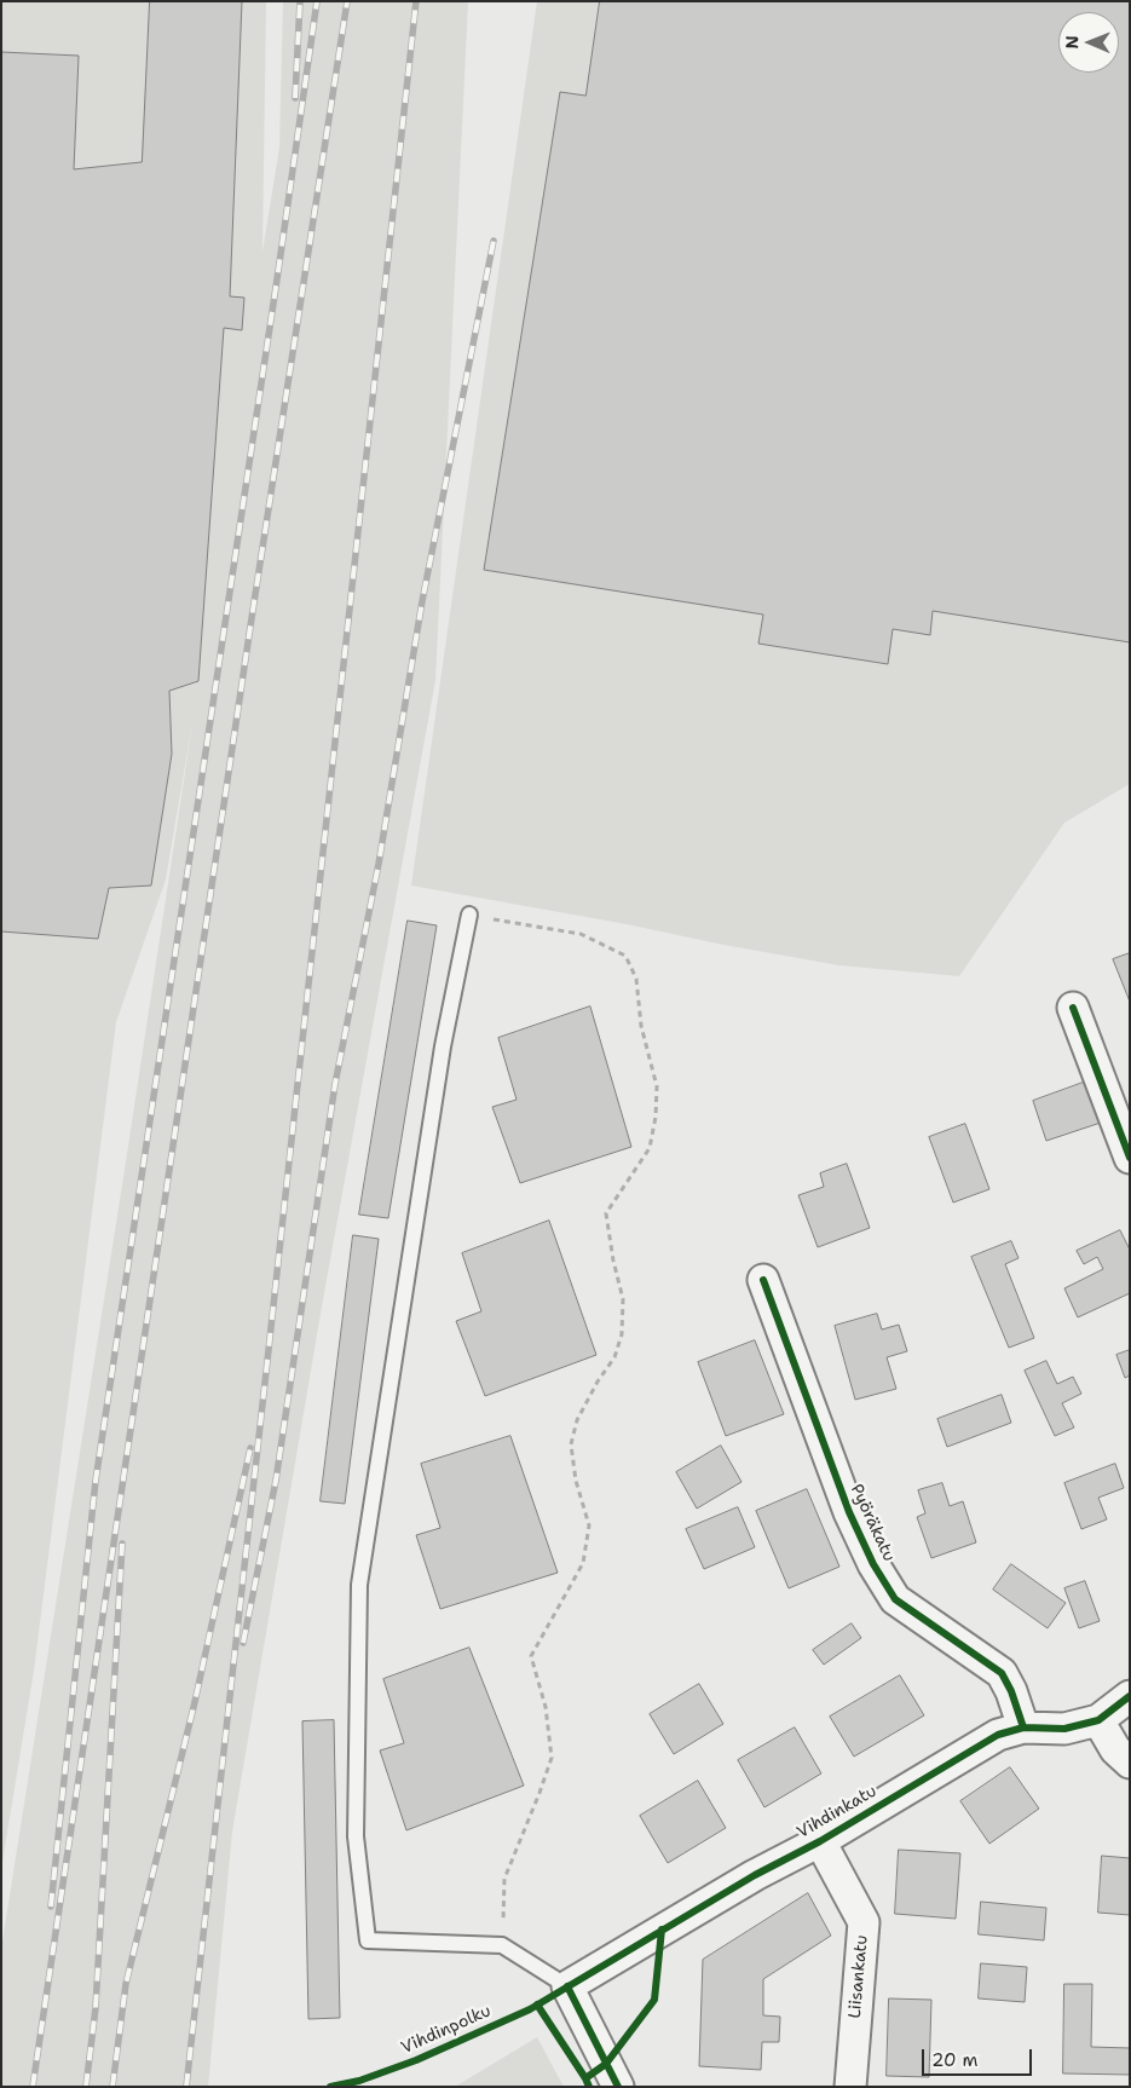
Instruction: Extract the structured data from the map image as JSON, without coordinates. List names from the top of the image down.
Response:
{
  "streets": {
    "street": ["Pyöräkatu", "Vihdinkatu", "Liisankatu"],
    "cycle path": ["Vihdinpolku"]
  },
  "crossings": [
    ["Pyöräkatu", "Vihdinkatu"],
    ["Vihdinkatu", "Liisankatu"]
  ],
  "scale_bar": "20 m",
  "north": "left"
}
